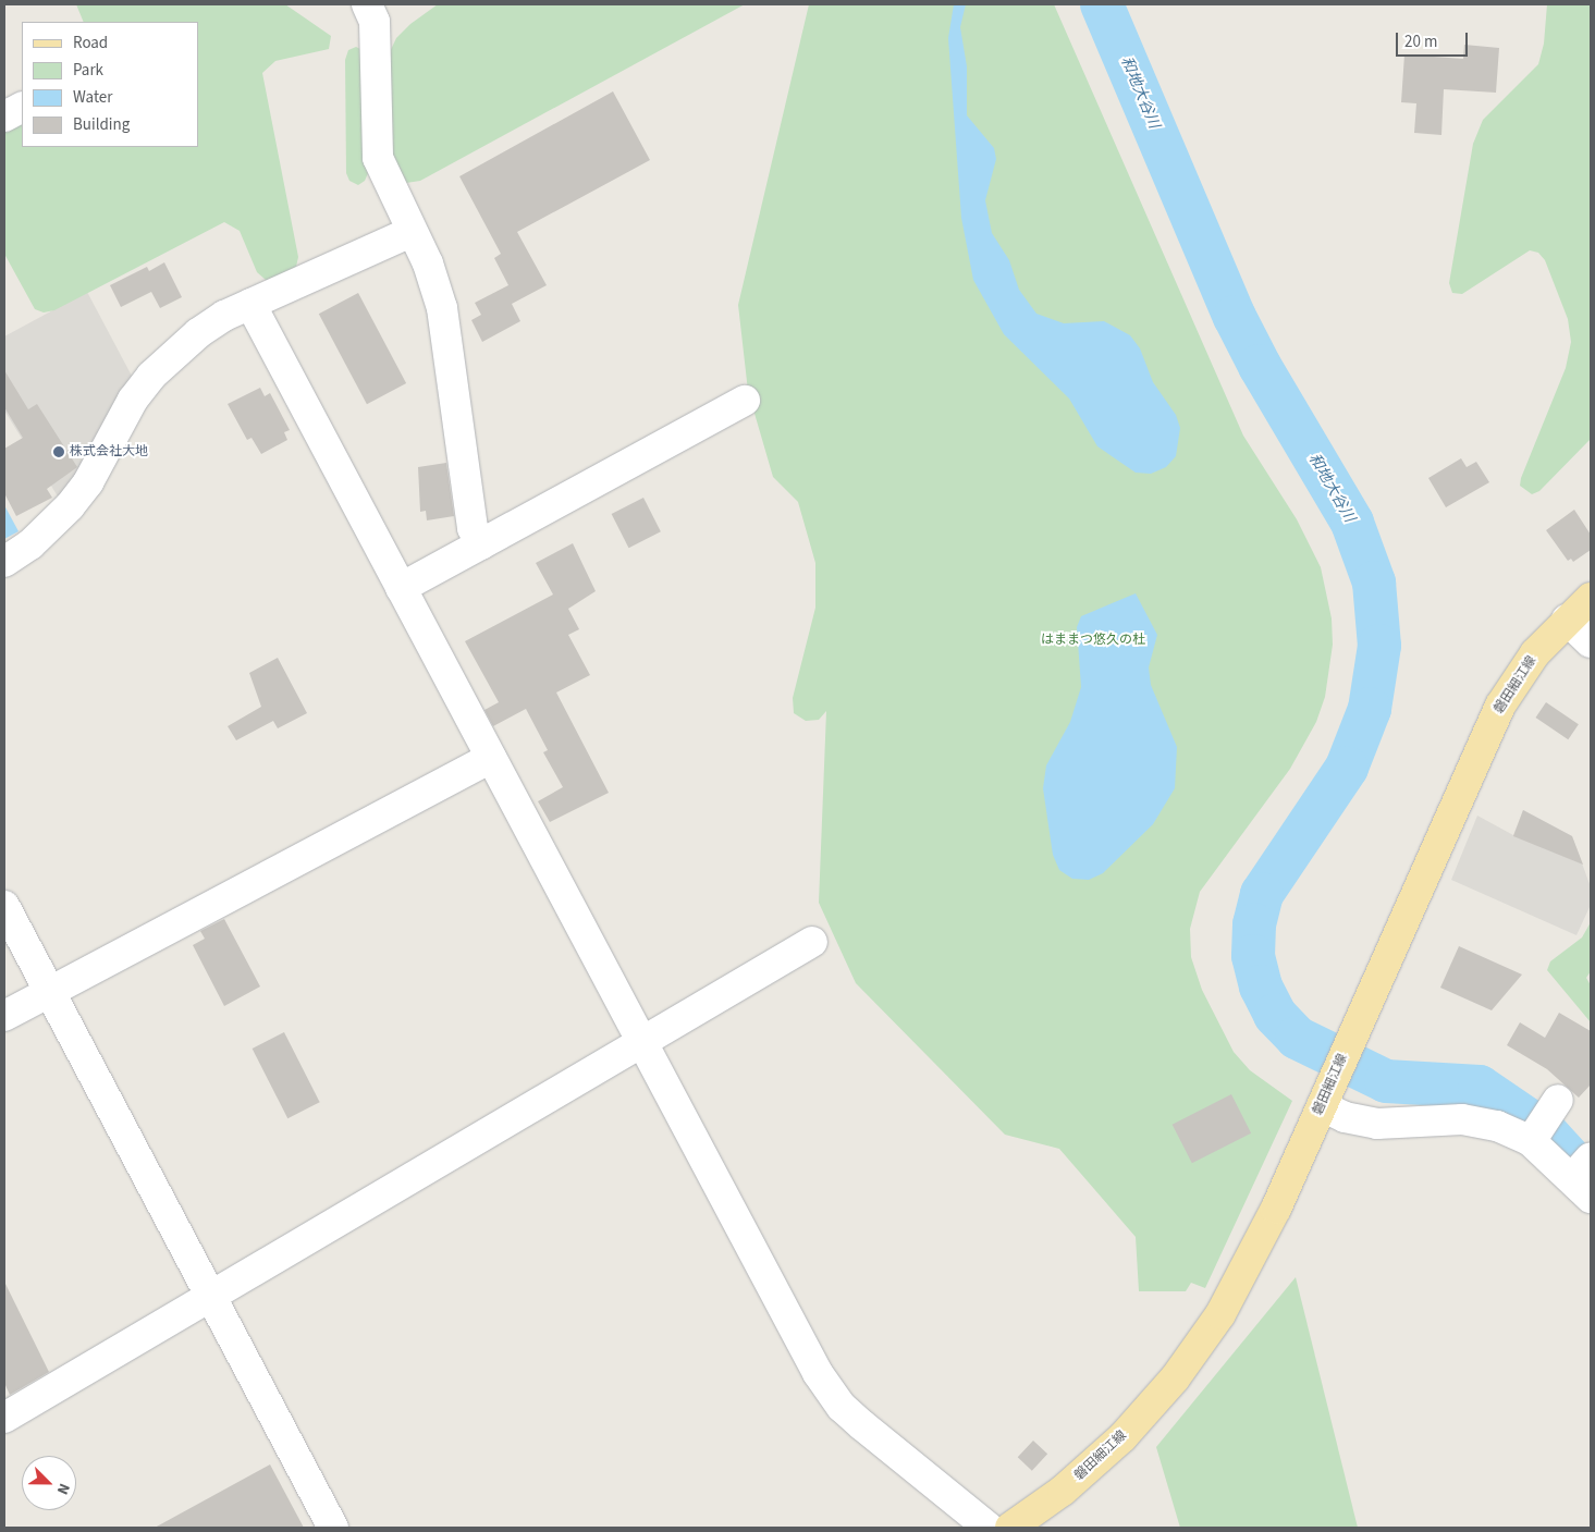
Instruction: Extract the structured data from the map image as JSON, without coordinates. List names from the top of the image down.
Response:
{
  "streets": {
    "main road": ["磐田細江線"]
  },
  "water": ["和地大谷川"],
  "parks": ["はままつ悠久の杜"],
  "places": ["株式会社大地"],
  "legend": [
    "Road",
    "Park",
    "Water",
    "Building"
  ],
  "scale_bar": "20 m",
  "north": "bottom right"
}
